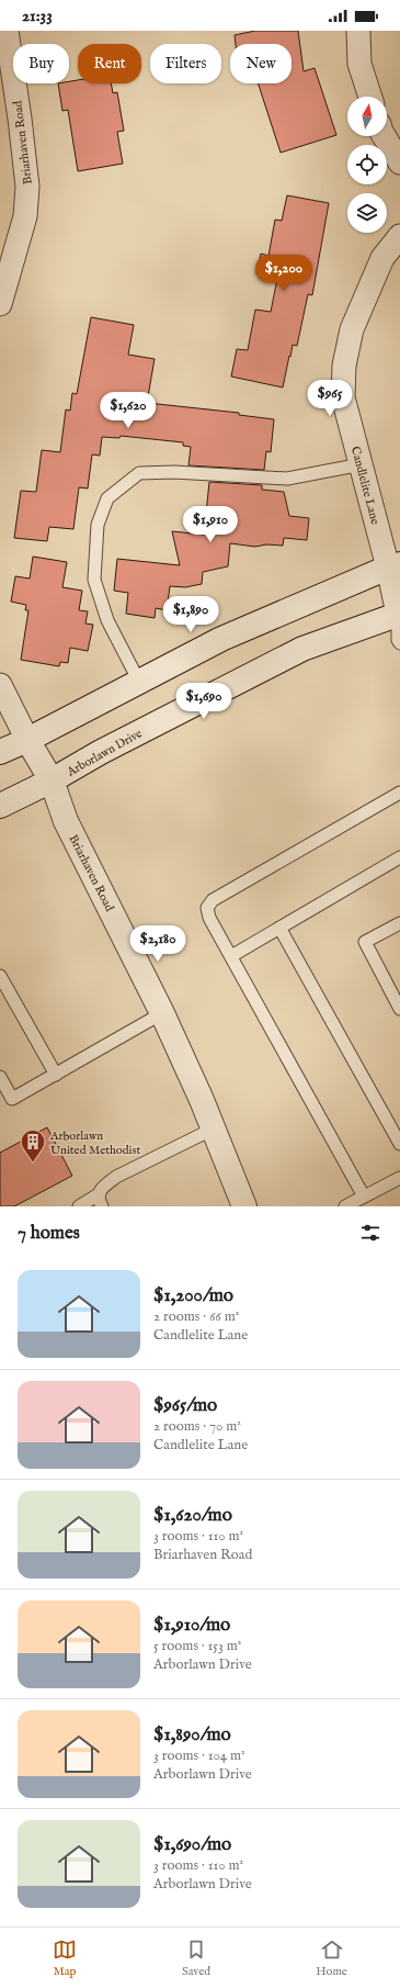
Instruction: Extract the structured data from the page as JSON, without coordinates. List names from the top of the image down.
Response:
{
  "streets": {
    "main road": ["Briarhaven Road", "Arborlawn Drive"],
    "street": ["Candlelite Lane"]
  },
  "crossings": [
    ["Briarhaven Road", "Arborlawn Drive"],
    ["Candlelite Lane", "Arborlawn Drive"]
  ],
  "places": {
    "building": ["Arborlawn United Methodist"]
  },
  "north": "top",
  "page": {
    "status": "21:33",
    "chip": [
      "Buy",
      "Rent",
      "Filters",
      "New"
    ],
    "price": [
      "$1,200",
      "$965",
      "$1,620",
      "$1,910",
      "$1,890",
      "$1,690",
      "$2,180"
    ],
    "heading": "7 homes",
    "list": [
      {
        "name": "$1,200/mo",
        "note": "2 rooms · 66 m² · Candlelite Lane"
      },
      {
        "name": "$965/mo",
        "note": "2 rooms · 70 m² · Candlelite Lane"
      },
      {
        "name": "$1,620/mo",
        "note": "3 rooms · 110 m² · Briarhaven Road"
      },
      {
        "name": "$1,910/mo",
        "note": "5 rooms · 153 m² · Arborlawn Drive"
      },
      {
        "name": "$1,890/mo",
        "note": "3 rooms · 104 m² · Arborlawn Drive"
      },
      {
        "name": "$1,690/mo",
        "note": "3 rooms · 110 m² · Arborlawn Drive"
      }
    ],
    "tabs": ["Map", "Saved", "Home"]
  }
}
